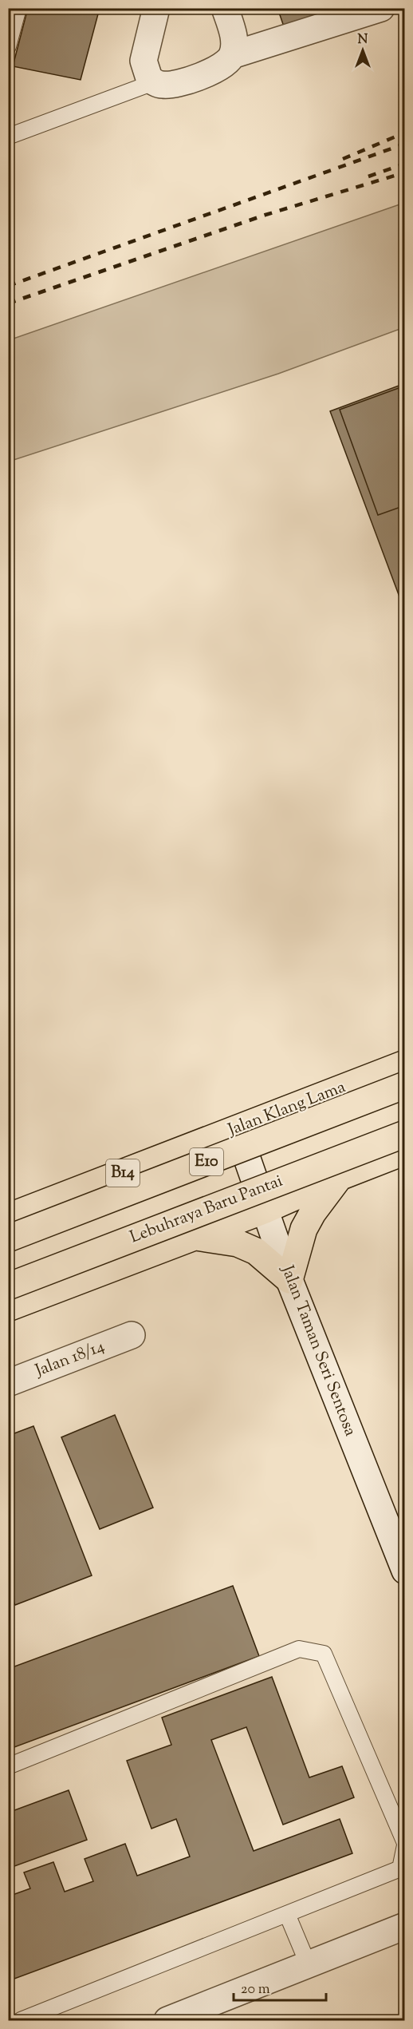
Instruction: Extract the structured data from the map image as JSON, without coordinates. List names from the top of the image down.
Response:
{
  "streets": {
    "main road": [
      "Jalan Klang Lama",
      "E10",
      "B14",
      "Lebuhraya Baru Pantai"
    ],
    "street": ["Jalan Taman Seri Sentosa", "Jalan 18/14"]
  },
  "crossings": [
    ["Jalan Klang Lama", "Jalan Taman Seri Sentosa"]
  ],
  "scale_bar": "20 m",
  "north": "top"
}
